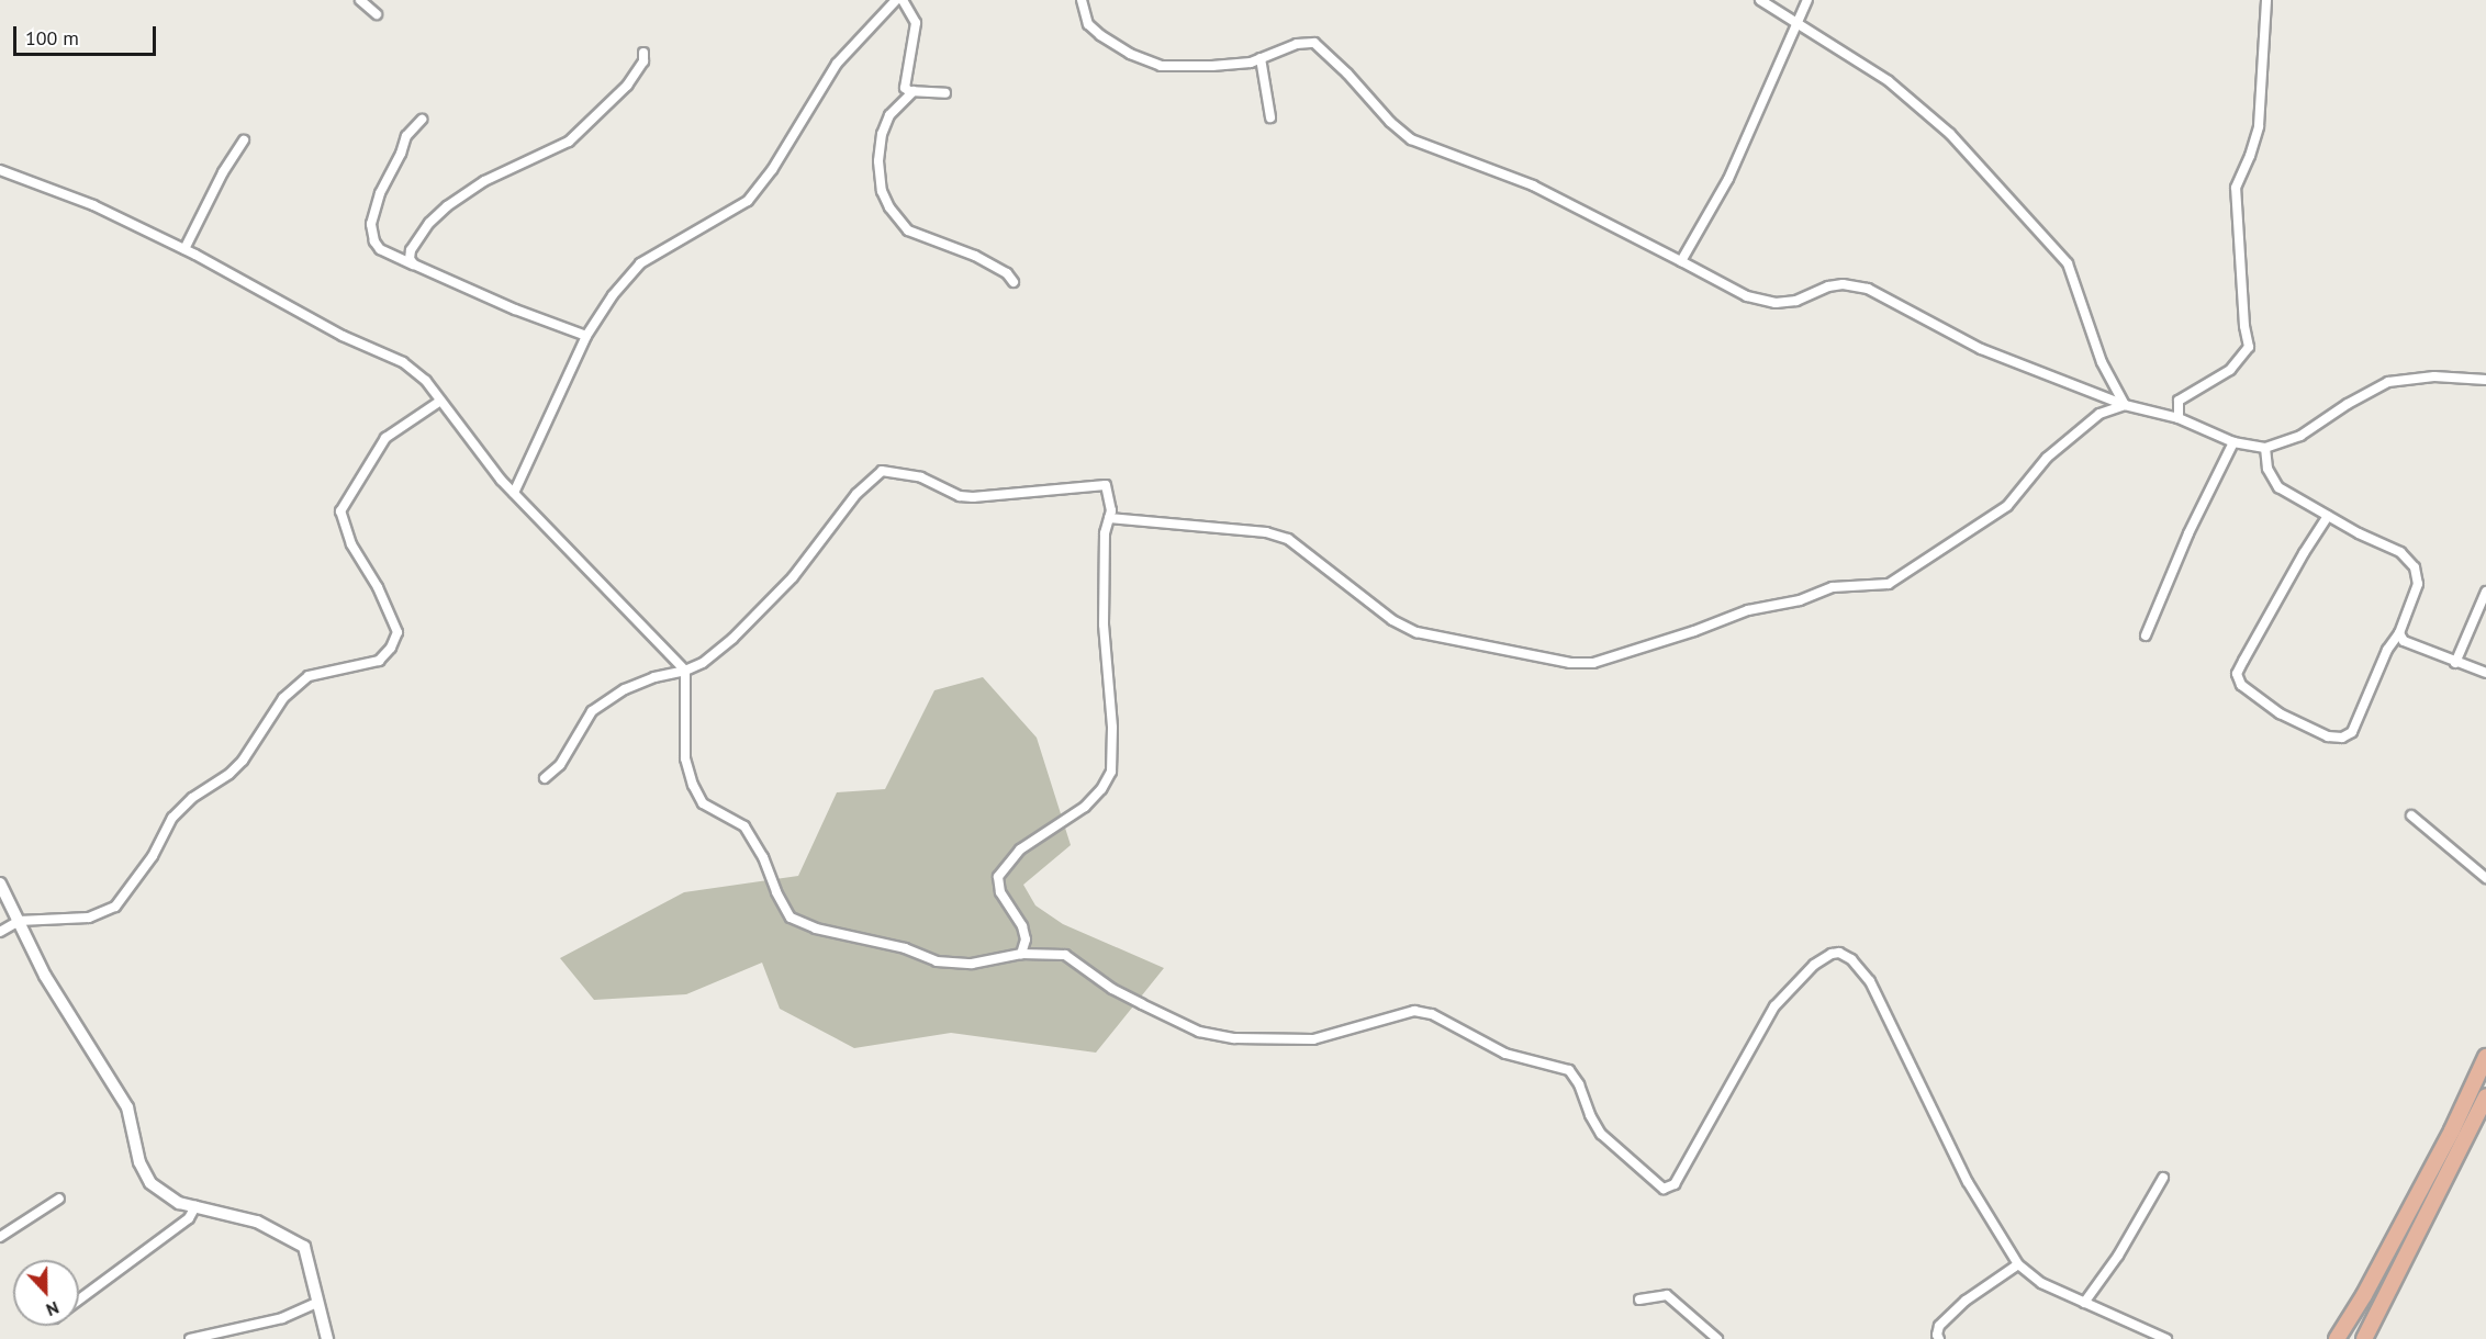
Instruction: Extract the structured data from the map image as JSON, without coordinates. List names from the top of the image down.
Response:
{
  "scale_bar": "100 m",
  "north": "bottom"
}
